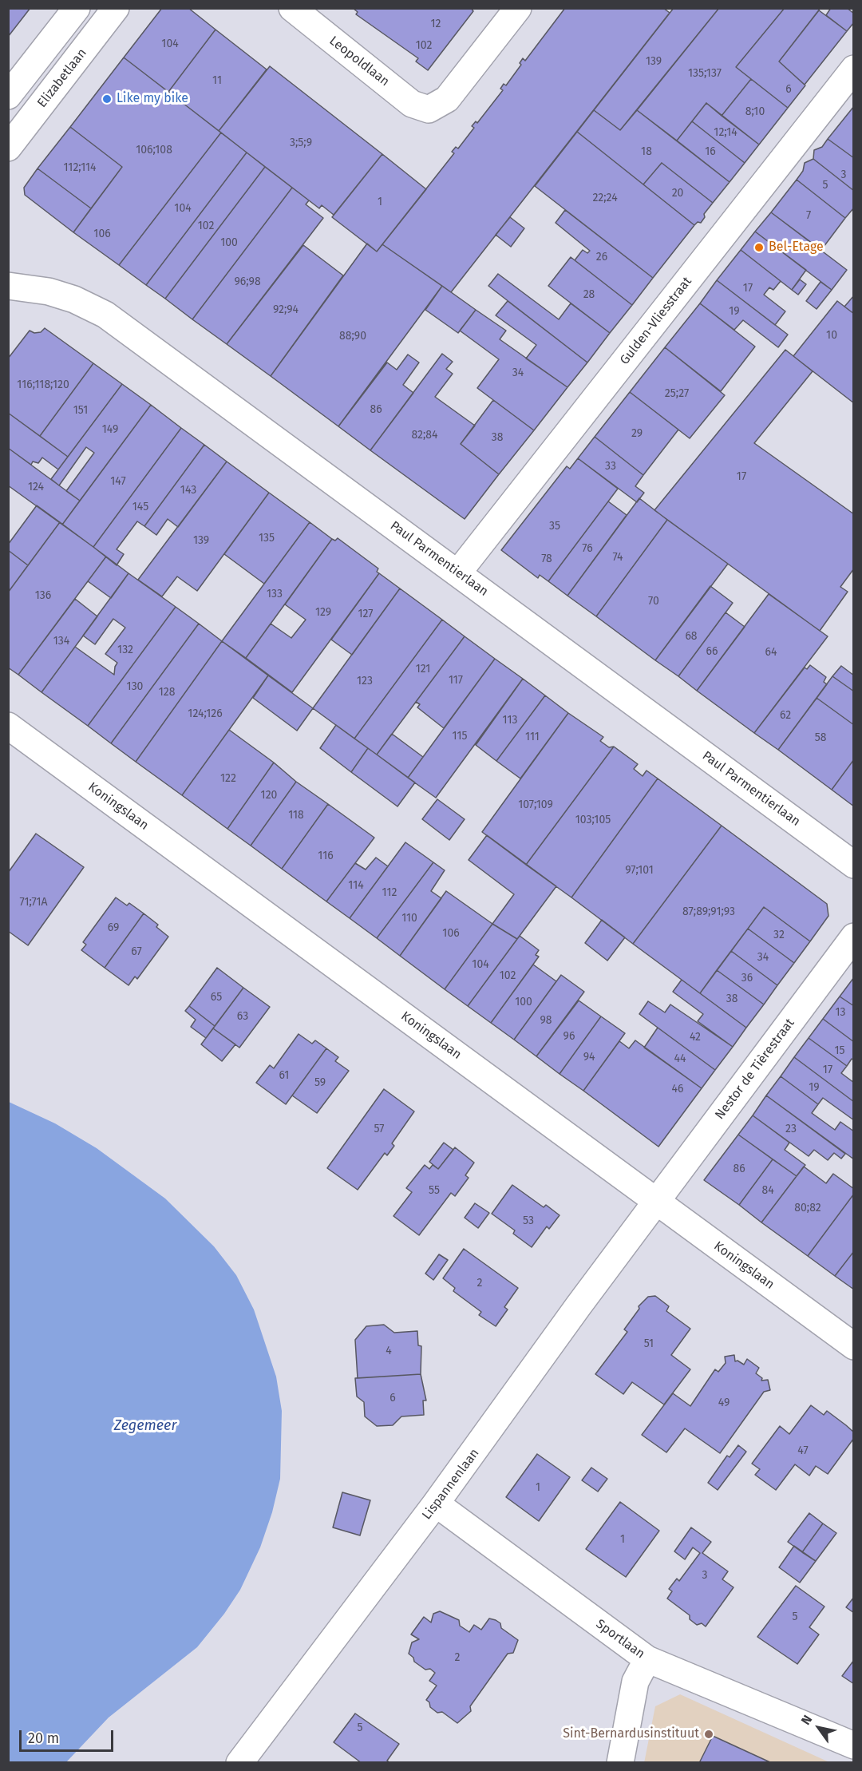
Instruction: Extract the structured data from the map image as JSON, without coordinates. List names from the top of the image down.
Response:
{
  "streets": {
    "street": [
      "Leopoldlaan",
      "Elizabetlaan",
      "Gulden-Vliesstraat",
      "Paul Parmentierlaan",
      "Koningslaan",
      "Nestor de Tièrestraat",
      "Lispannenlaan",
      "Sportlaan"
    ]
  },
  "crossings": [
    ["Gulden-Vliesstraat", "Paul Parmentierlaan"],
    ["Koningslaan", "Nestor de Tièrestraat"],
    ["Koningslaan", "Lispannenlaan"],
    ["Nestor de Tièrestraat", "Lispannenlaan"],
    ["Lispannenlaan", "Sportlaan"]
  ],
  "water": ["Zegemeer"],
  "places": ["Like my bike", "Bel-Etage", "Sint-Bernardusinstituut"],
  "house_numbers": [
    "12",
    "104",
    "102",
    "139",
    "135;137",
    "11",
    "6",
    "8;10",
    "12;14",
    "3;5;9",
    "106;108",
    "18",
    "16",
    "112;114",
    "3",
    "5",
    "20",
    "22;24",
    "1",
    "104",
    "7",
    "102",
    "106",
    "100",
    "26",
    "96;98",
    "17",
    "28",
    "92;94",
    "19",
    "10",
    "88;90",
    "34",
    "116;118;120",
    "25;27",
    "86",
    "151",
    "149",
    "29",
    "82;84",
    "38",
    "33",
    "17",
    "147",
    "124",
    "143",
    "145",
    "35",
    "135",
    "139",
    "76",
    "74",
    "78",
    "133",
    "136",
    "70",
    "129",
    "127",
    "68",
    "134",
    "132",
    "66",
    "64",
    "121",
    "117",
    "123",
    "130",
    "128",
    "124;126",
    "62",
    "113",
    "115",
    "111",
    "58",
    "122",
    "120",
    "107;109",
    "118",
    "103;105",
    "116",
    "97;101",
    "114",
    "112",
    "71;71A",
    "87;89;91;93",
    "110",
    "69",
    "106",
    "32",
    "67",
    "34",
    "104",
    "102",
    "36",
    "65",
    "38",
    "100",
    "13",
    "63",
    "98",
    "96",
    "42",
    "15",
    "94",
    "44",
    "17",
    "61",
    "59",
    "19",
    "46",
    "57",
    "23",
    "86",
    "55",
    "84",
    "80;82",
    "53",
    "2",
    "51",
    "4",
    "6",
    "49",
    "47",
    "1",
    "1",
    "3",
    "5",
    "2",
    "5"
  ],
  "scale_bar": "20 m",
  "north": "top left"
}
